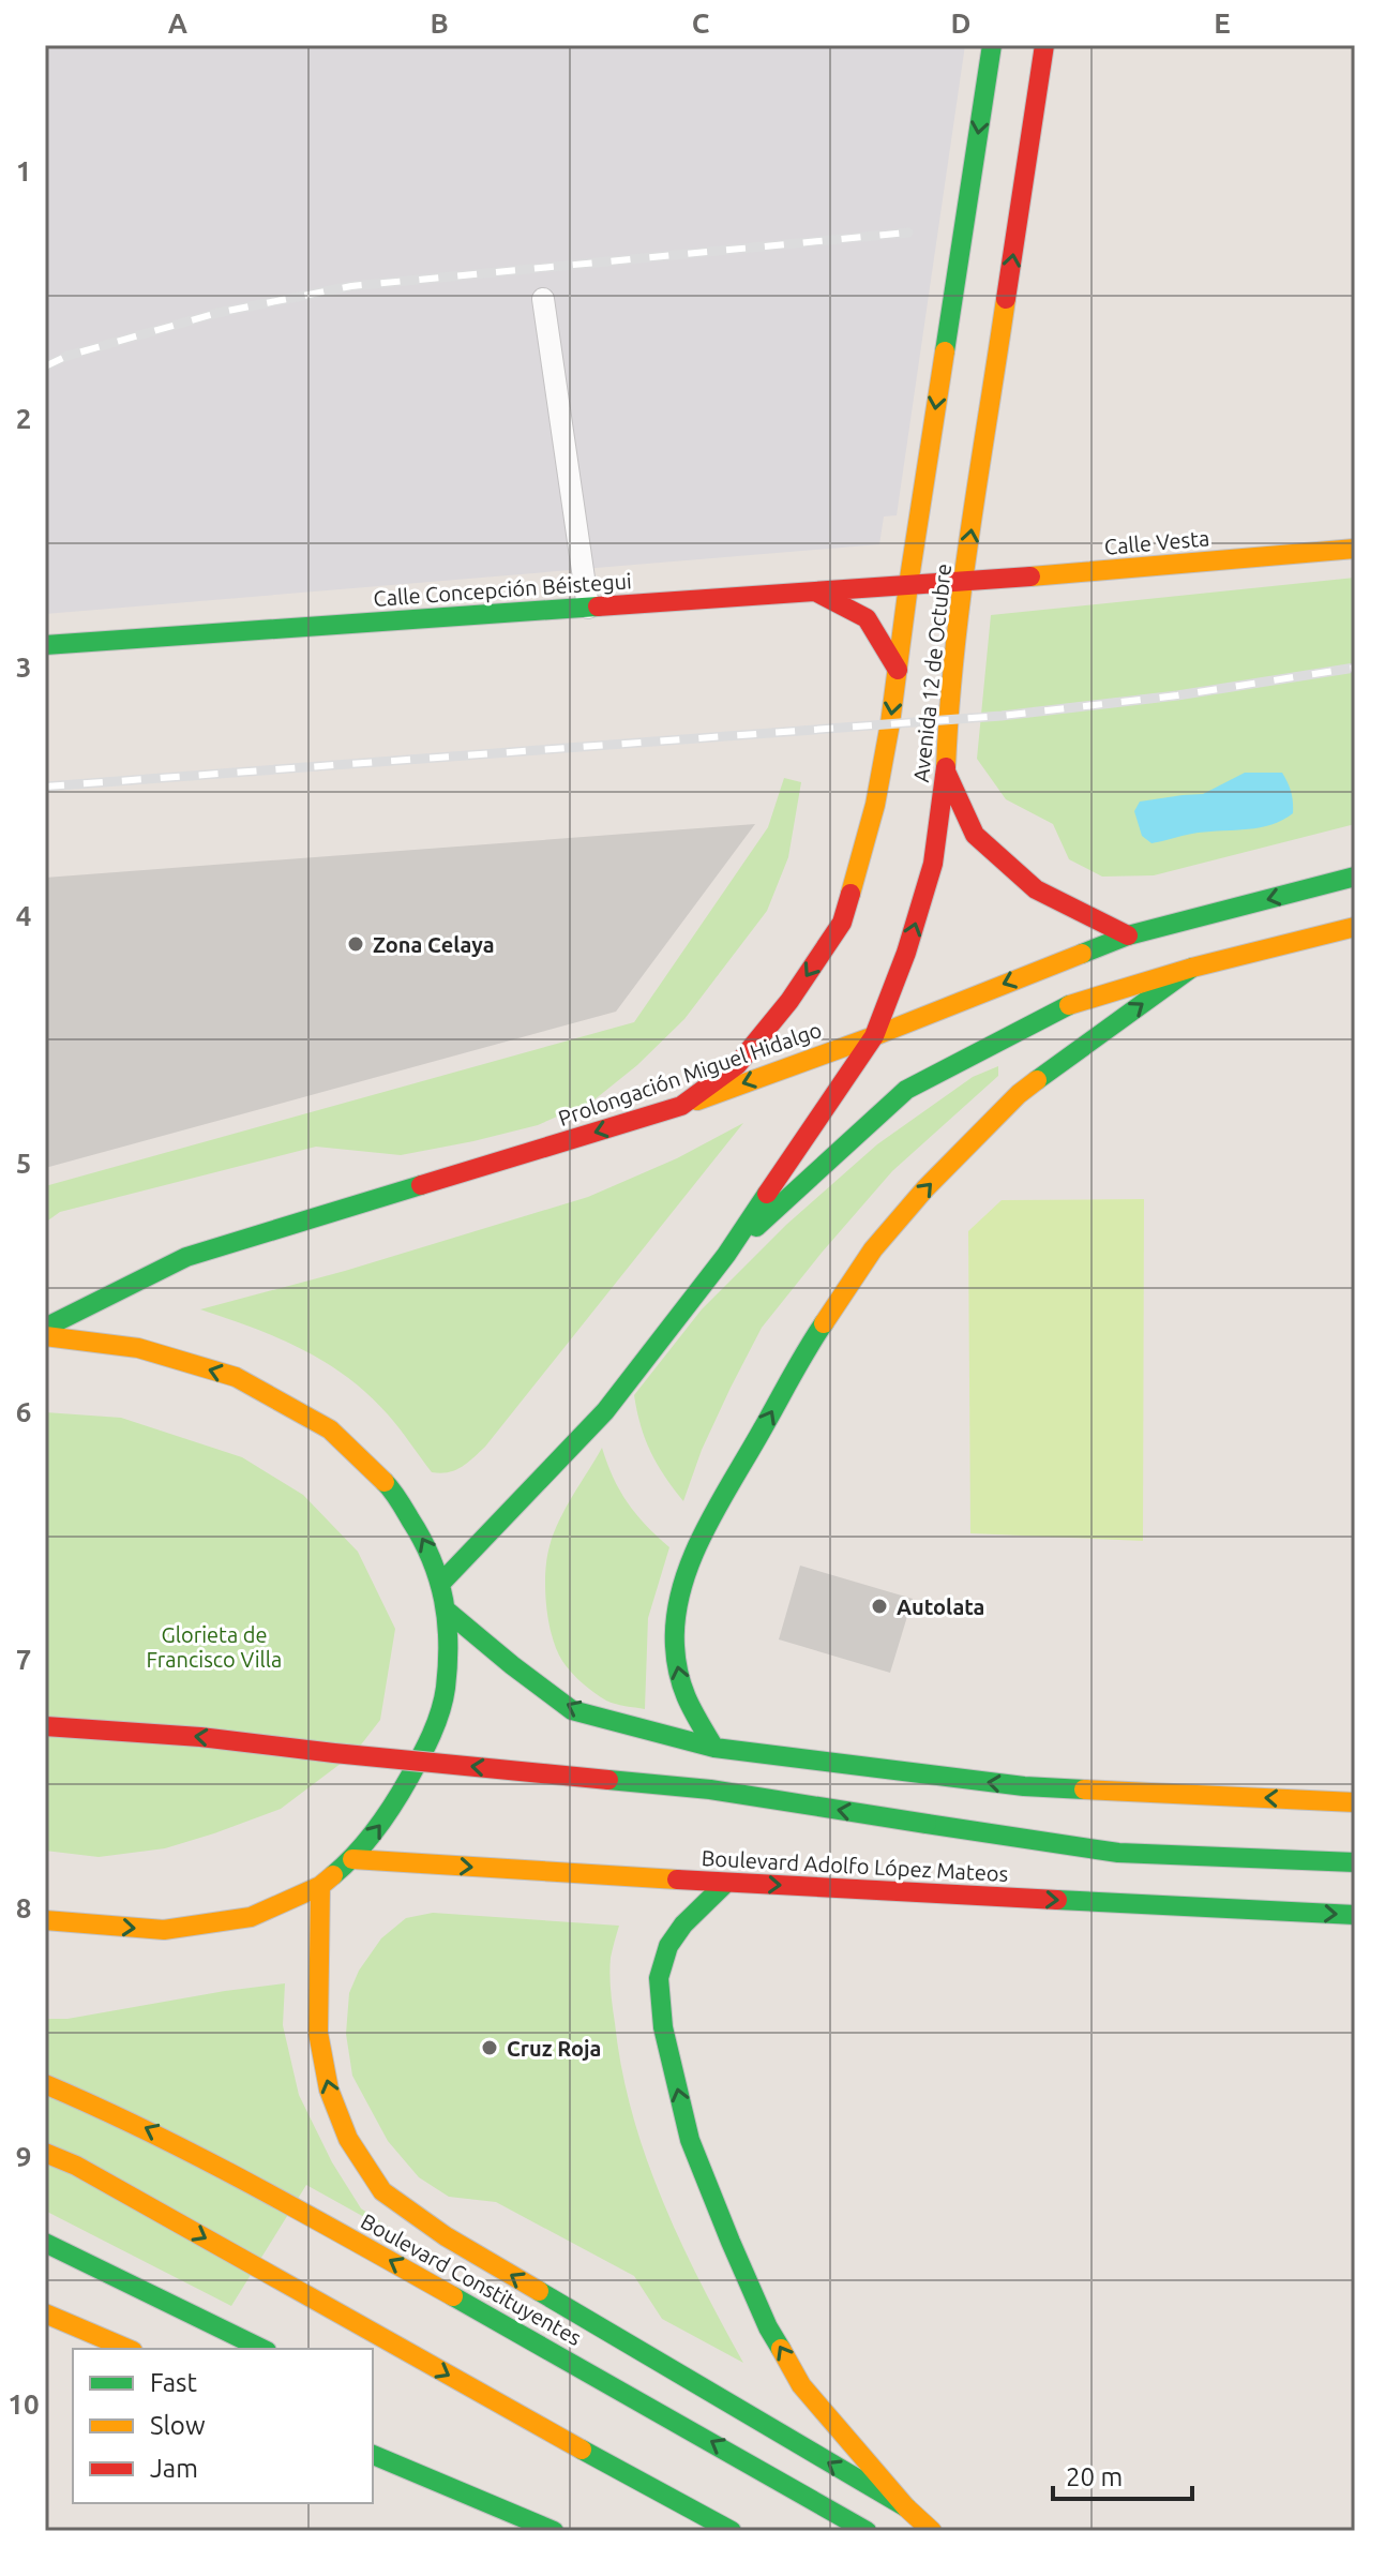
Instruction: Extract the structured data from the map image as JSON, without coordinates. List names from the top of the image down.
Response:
{
  "streets": {
    "main road": [
      "Calle Vesta",
      "Calle Concepción Béistegui",
      "Avenida 12 de Octubre",
      "Prolongación Miguel Hidalgo",
      "Boulevard Adolfo López Mateos",
      "Boulevard Constituyentes"
    ]
  },
  "crossings": [
    ["Calle Vesta", "Calle Concepción Béistegui"],
    ["Calle Vesta", "Avenida 12 de Octubre"],
    ["Calle Concepción Béistegui", "Avenida 12 de Octubre"],
    ["Avenida 12 de Octubre", "Prolongación Miguel Hidalgo"]
  ],
  "parks": ["Glorieta de Francisco Villa"],
  "places": ["Zona Celaya", "Autolata", "Cruz Roja"],
  "legend": ["Fast", "Slow", "Jam"],
  "scale_bar": "20 m",
  "grid": {
    "columns": [
      "A",
      "B",
      "C",
      "D",
      "E"
    ],
    "rows": [
      "1",
      "2",
      "3",
      "4",
      "5",
      "6",
      "7",
      "8",
      "9",
      "10"
    ]
  }
}
